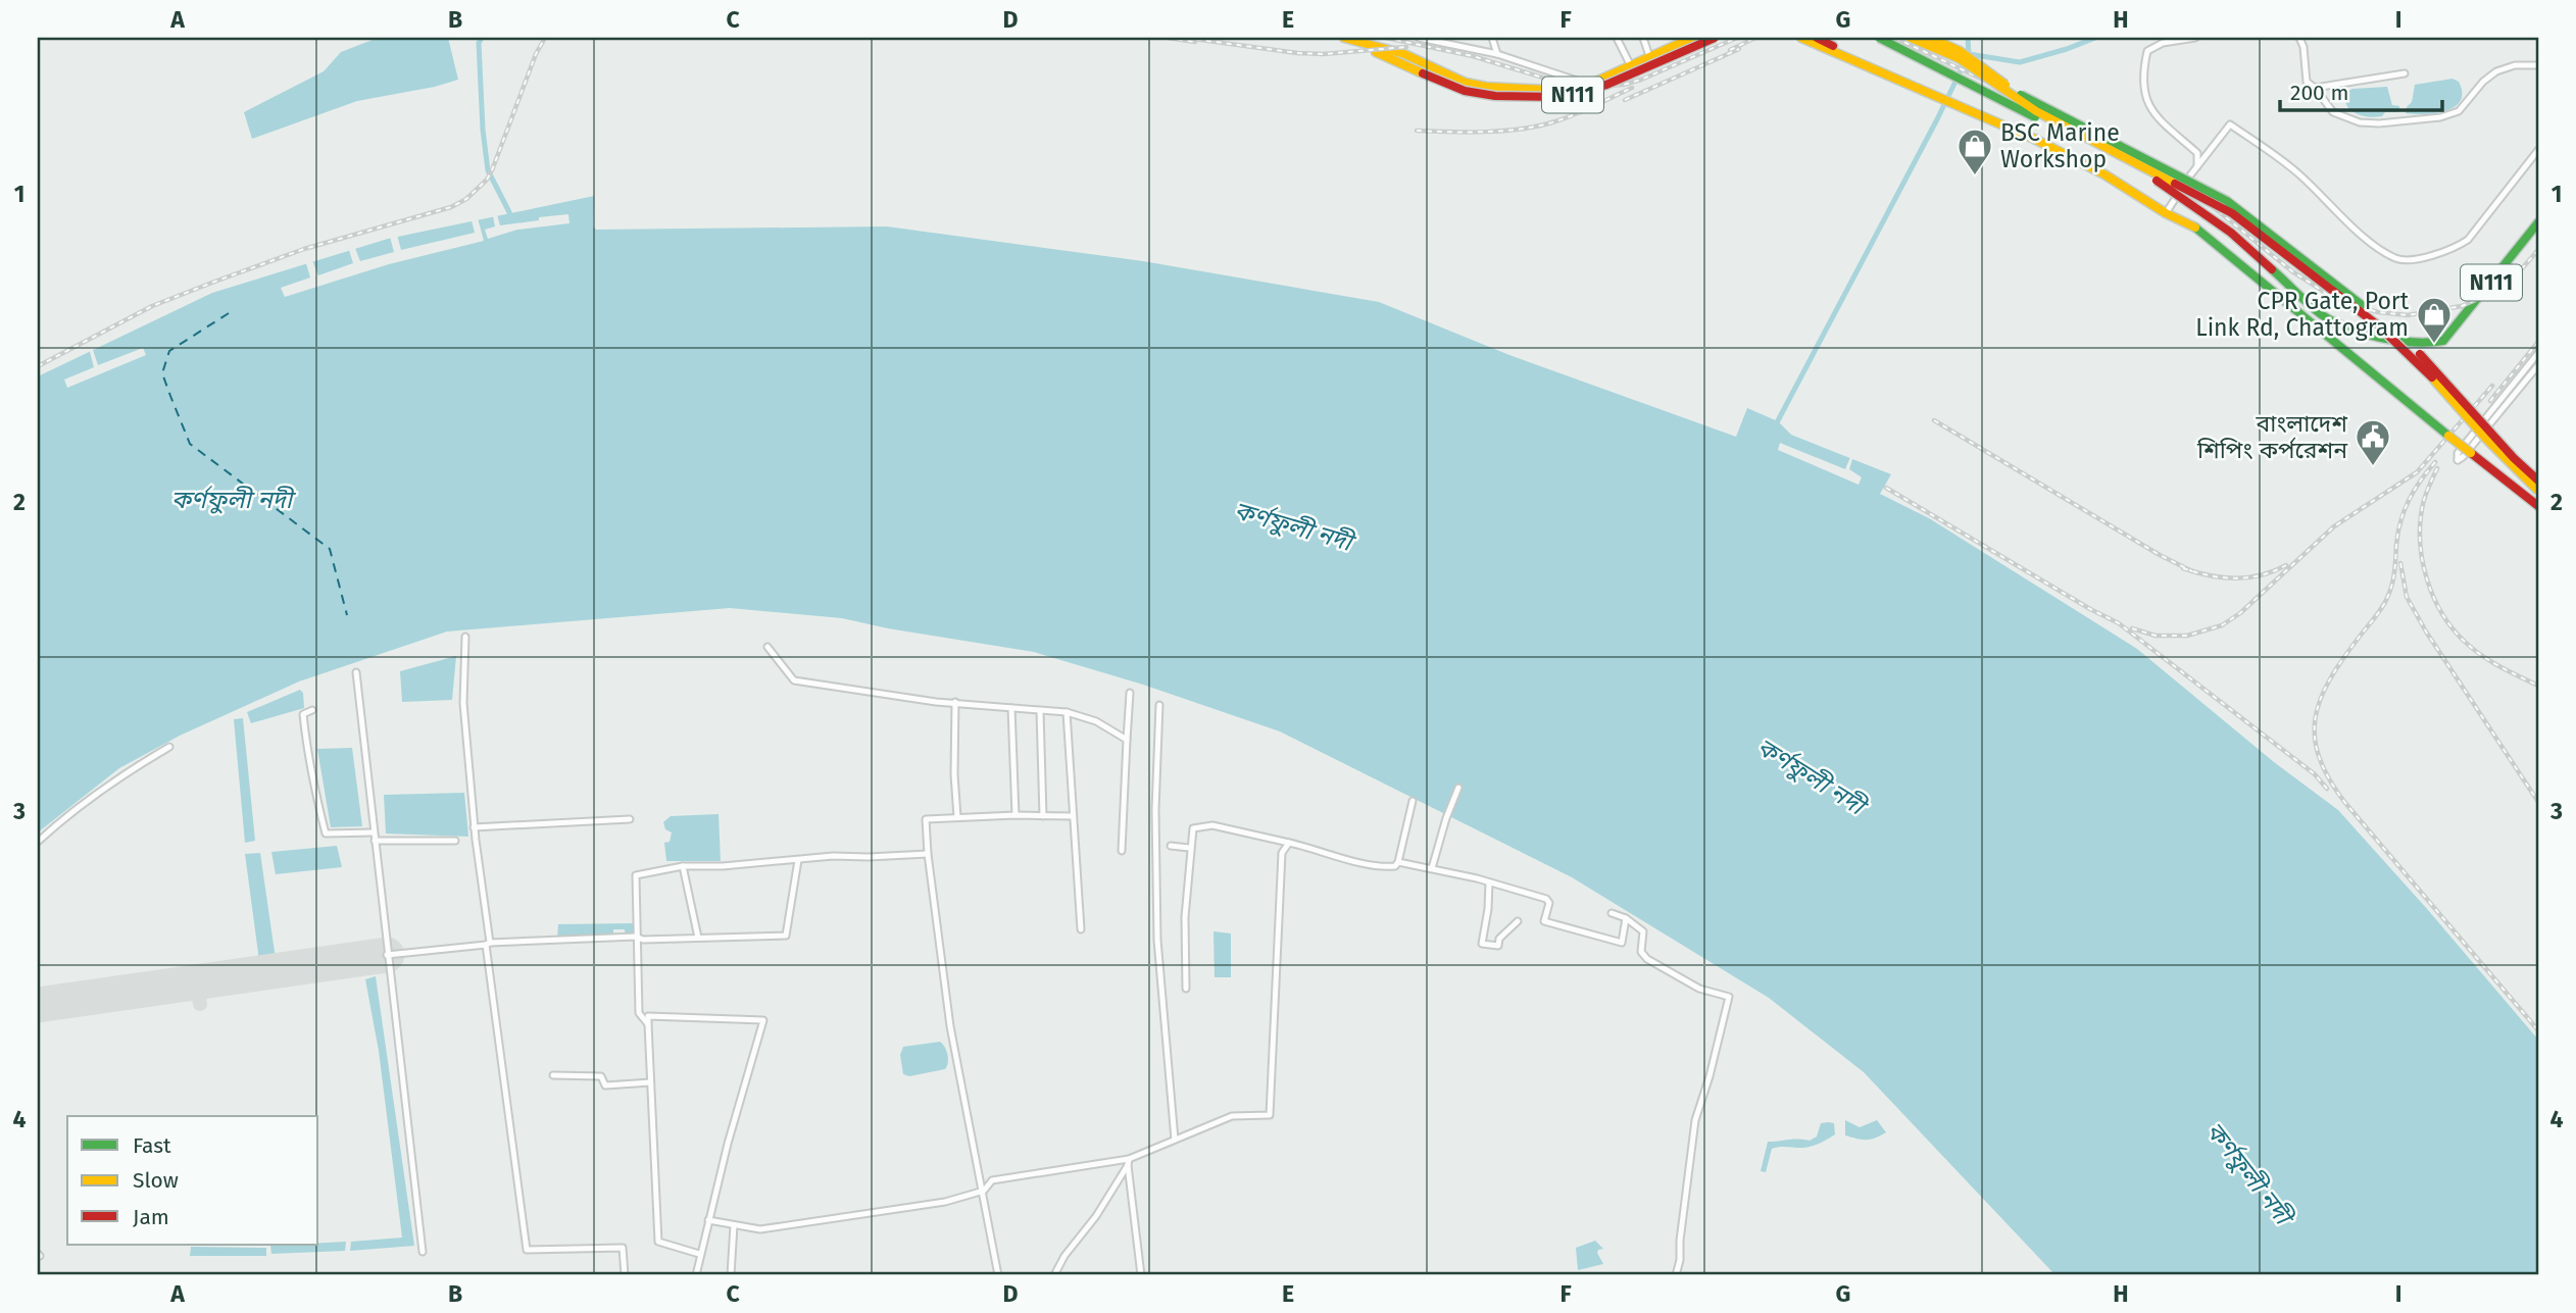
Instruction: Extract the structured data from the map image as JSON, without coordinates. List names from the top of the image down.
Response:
{
  "streets": {
    "main road": ["N111"]
  },
  "water": ["কর্ণফুলী নদী"],
  "places": {
    "shop": ["BSC Marine Workshop", "CPR Gate, Port Link Rd, Chattogram"],
    "public building": ["বাংলাদেশ শিপিং কর্পরেশন"]
  },
  "legend": ["Fast", "Slow", "Jam"],
  "scale_bar": "200 m",
  "grid": {
    "columns": [
      "A",
      "B",
      "C",
      "D",
      "E",
      "F",
      "G",
      "H",
      "I"
    ],
    "rows": [
      "1",
      "2",
      "3",
      "4"
    ]
  }
}
